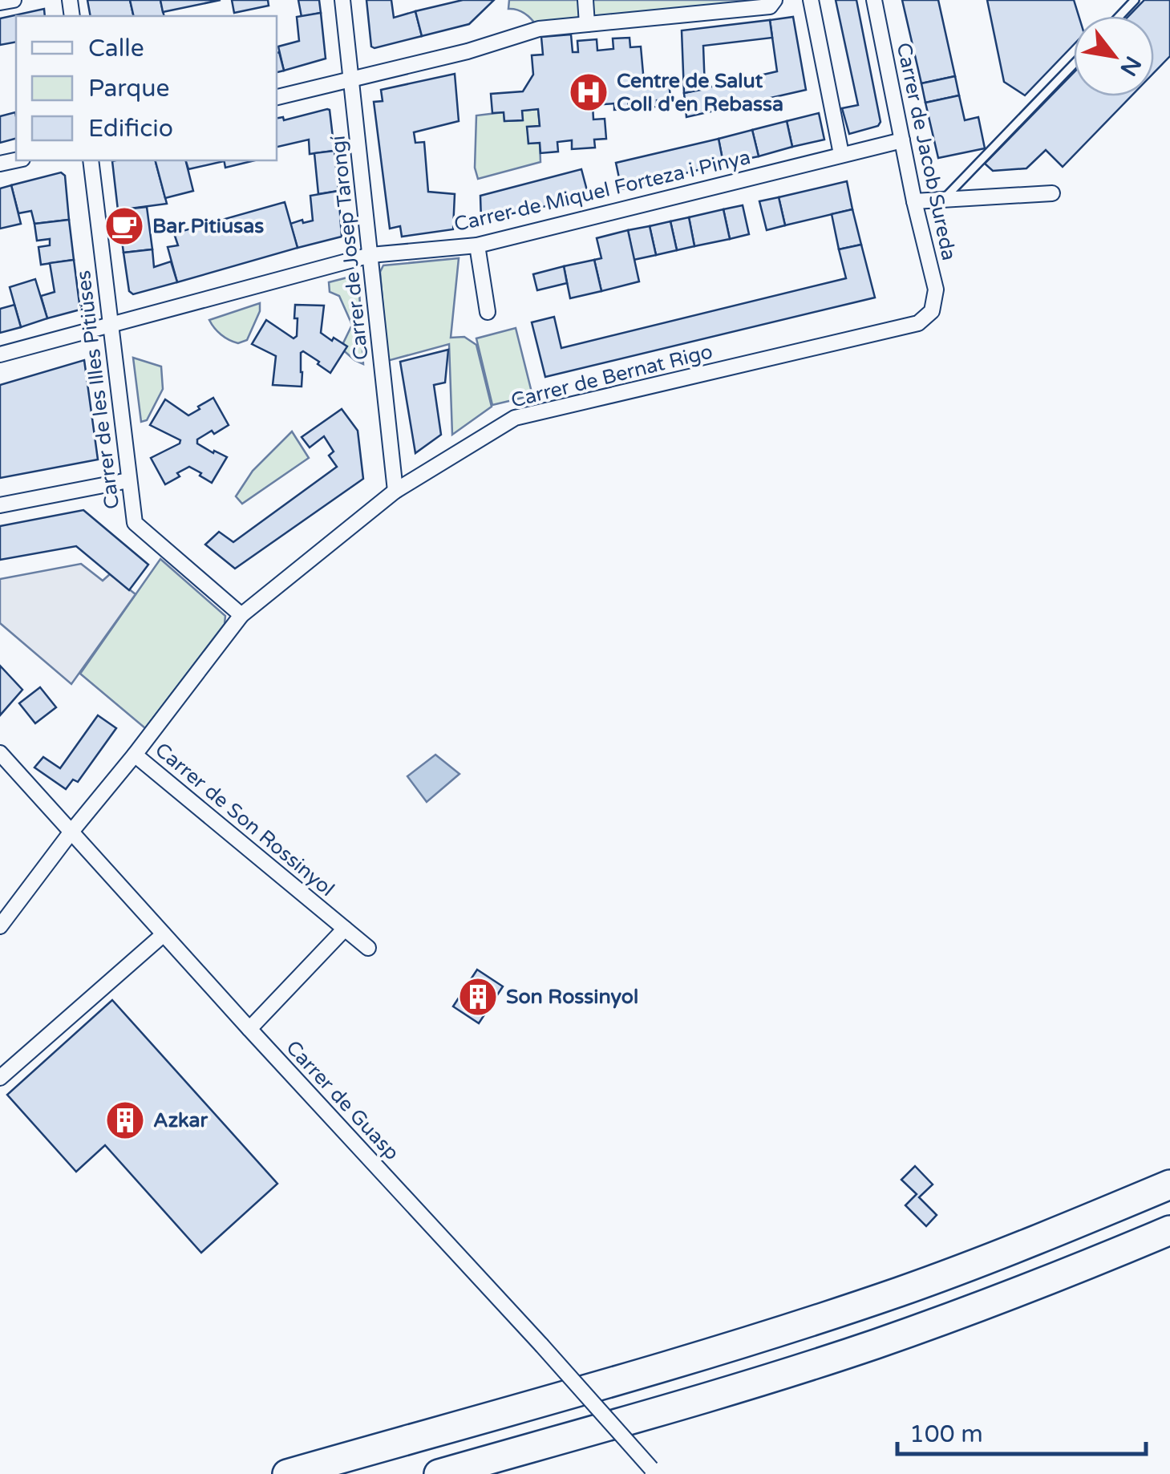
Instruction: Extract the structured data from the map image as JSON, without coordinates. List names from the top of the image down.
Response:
{
  "streets": {
    "street": [
      "Carrer de Jacob Sureda",
      "Carrer de Miquel Forteza i Pinya",
      "Carrer de Josep Tarongí",
      "Carrer de Bernat Rigo",
      "Carrer de les Illes Pitiüses",
      "Carrer de Son Rossinyol",
      "Carrer de Guasp"
    ]
  },
  "crossings": [
    ["Carrer de Jacob Sureda", "Carrer de Miquel Forteza i Pinya"],
    ["Carrer de Jacob Sureda", "Carrer de Bernat Rigo"],
    ["Carrer de Miquel Forteza i Pinya", "Carrer de Josep Tarongí"],
    ["Carrer de Miquel Forteza i Pinya", "Carrer de les Illes Pitiüses"],
    ["Carrer de Josep Tarongí", "Carrer de Bernat Rigo"],
    ["Carrer de Bernat Rigo", "Carrer de les Illes Pitiüses"],
    ["Carrer de Bernat Rigo", "Carrer de Son Rossinyol"],
    ["Carrer de Son Rossinyol", "Carrer de Guasp"]
  ],
  "places": {
    "hospital": ["Centre de Salut Coll d'en Rebassa"],
    "cafe": ["Bar Pitiusas"],
    "building": ["Son Rossinyol", "Azkar"]
  },
  "legend": ["Calle", "Parque", "Edificio"],
  "scale_bar": "100 m",
  "north": "bottom right"
}
